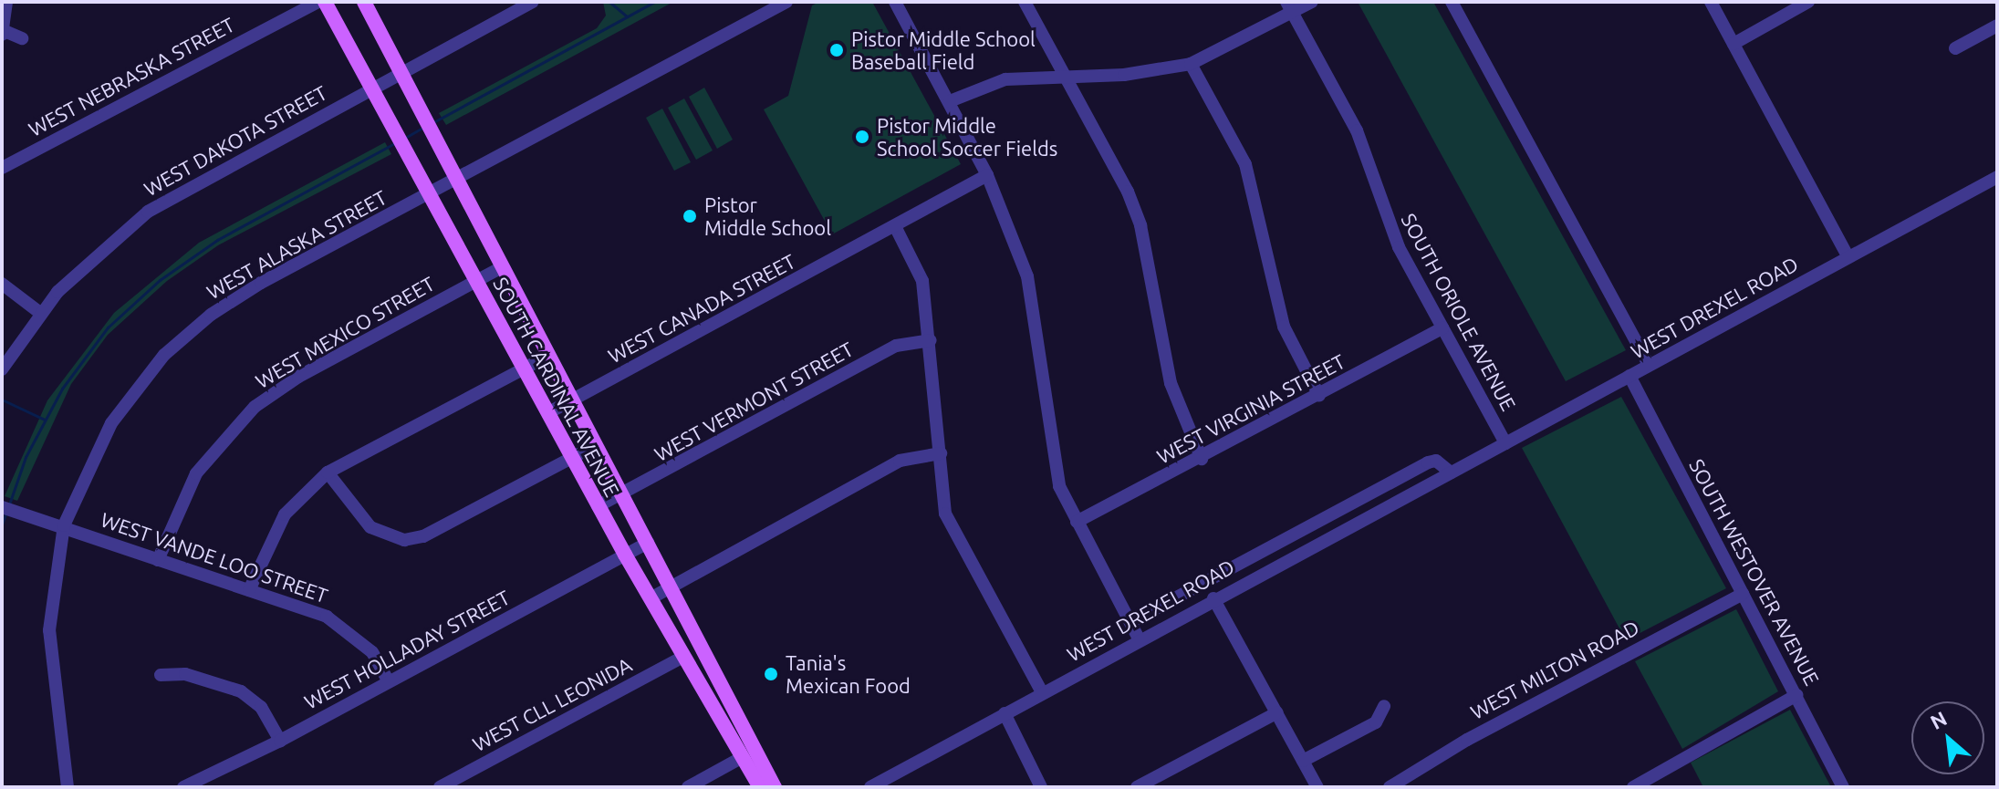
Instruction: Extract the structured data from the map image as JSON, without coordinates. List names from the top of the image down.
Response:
{
  "streets": {
    "main road": ["SOUTH CARDINAL AVENUE"],
    "street": [
      "WEST NEBRASKA STREET",
      "WEST DAKOTA STREET",
      "WEST ALASKA STREET",
      "WEST DREXEL ROAD",
      "WEST CANADA STREET",
      "SOUTH ORIOLE AVENUE",
      "WEST MEXICO STREET",
      "WEST VERMONT STREET",
      "WEST VIRGINIA STREET",
      "WEST VANDE LOO STREET",
      "SOUTH WESTOVER AVENUE",
      "WEST HOLLADAY STREET",
      "WEST MILTON ROAD",
      "WEST CLL LEONIDA"
    ]
  },
  "crossings": [
    ["WEST DAKOTA STREET", "SOUTH CARDINAL AVENUE"],
    ["WEST ALASKA STREET", "SOUTH CARDINAL AVENUE"],
    ["WEST ALASKA STREET", "WEST VANDE LOO STREET"],
    ["WEST DREXEL ROAD", "SOUTH ORIOLE AVENUE"],
    ["WEST DREXEL ROAD", "SOUTH WESTOVER AVENUE"],
    ["WEST CANADA STREET", "SOUTH CARDINAL AVENUE"],
    ["SOUTH ORIOLE AVENUE", "WEST VIRGINIA STREET"],
    ["WEST MEXICO STREET", "SOUTH CARDINAL AVENUE"],
    ["WEST MEXICO STREET", "WEST VANDE LOO STREET"],
    ["SOUTH CARDINAL AVENUE", "WEST VERMONT STREET"],
    ["SOUTH CARDINAL AVENUE", "WEST HOLLADAY STREET"],
    ["SOUTH CARDINAL AVENUE", "WEST CLL LEONIDA"],
    ["WEST VANDE LOO STREET", "WEST HOLLADAY STREET"],
    ["SOUTH WESTOVER AVENUE", "WEST MILTON ROAD"]
  ],
  "places": [
    "Pistor Middle School Baseball Field",
    "Pistor Middle School Soccer Fields",
    "Pistor Middle School",
    "Tania's Mexican Food"
  ],
  "north": "top left"
}
